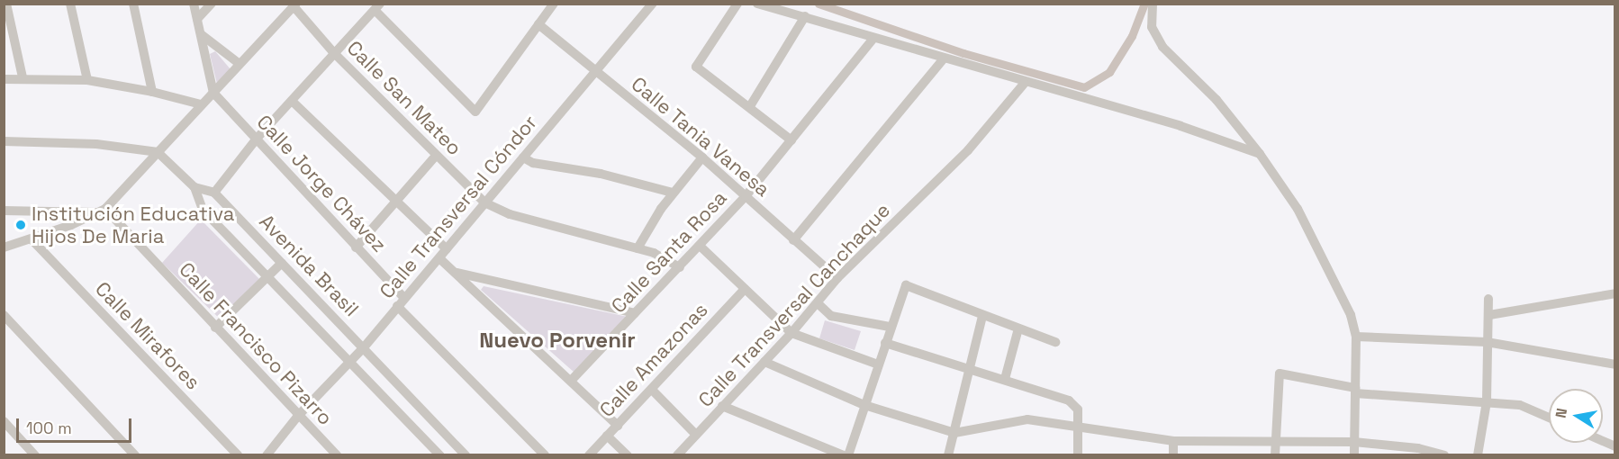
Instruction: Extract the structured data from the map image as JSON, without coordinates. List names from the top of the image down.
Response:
{
  "streets": {
    "street": [
      "Calle San Mateo",
      "Calle Tania Vanesa",
      "Calle Jorge Chávez",
      "Calle Transversal Cóndor",
      "Calle Santa Rosa",
      "Avenida Brasil",
      "Calle Transversal Canchaque",
      "Calle Mirafores",
      "Calle Francisco Pizarro",
      "Calle Amazonas"
    ]
  },
  "crossings": [
    ["Calle San Mateo", "Calle Transversal Cóndor"],
    ["Calle San Mateo", "Calle Santa Rosa"],
    ["Calle Tania Vanesa", "Calle Transversal Cóndor"],
    ["Calle Tania Vanesa", "Calle Santa Rosa"],
    ["Calle Tania Vanesa", "Calle Transversal Canchaque"],
    ["Calle Jorge Chávez", "Calle Transversal Cóndor"],
    ["Calle Transversal Cóndor", "Avenida Brasil"],
    ["Calle Transversal Cóndor", "Calle Francisco Pizarro"]
  ],
  "districts": ["Nuevo Porvenir"],
  "places": ["Institución Educativa Hijos De Maria"],
  "scale_bar": "100 m",
  "north": "left"
}
